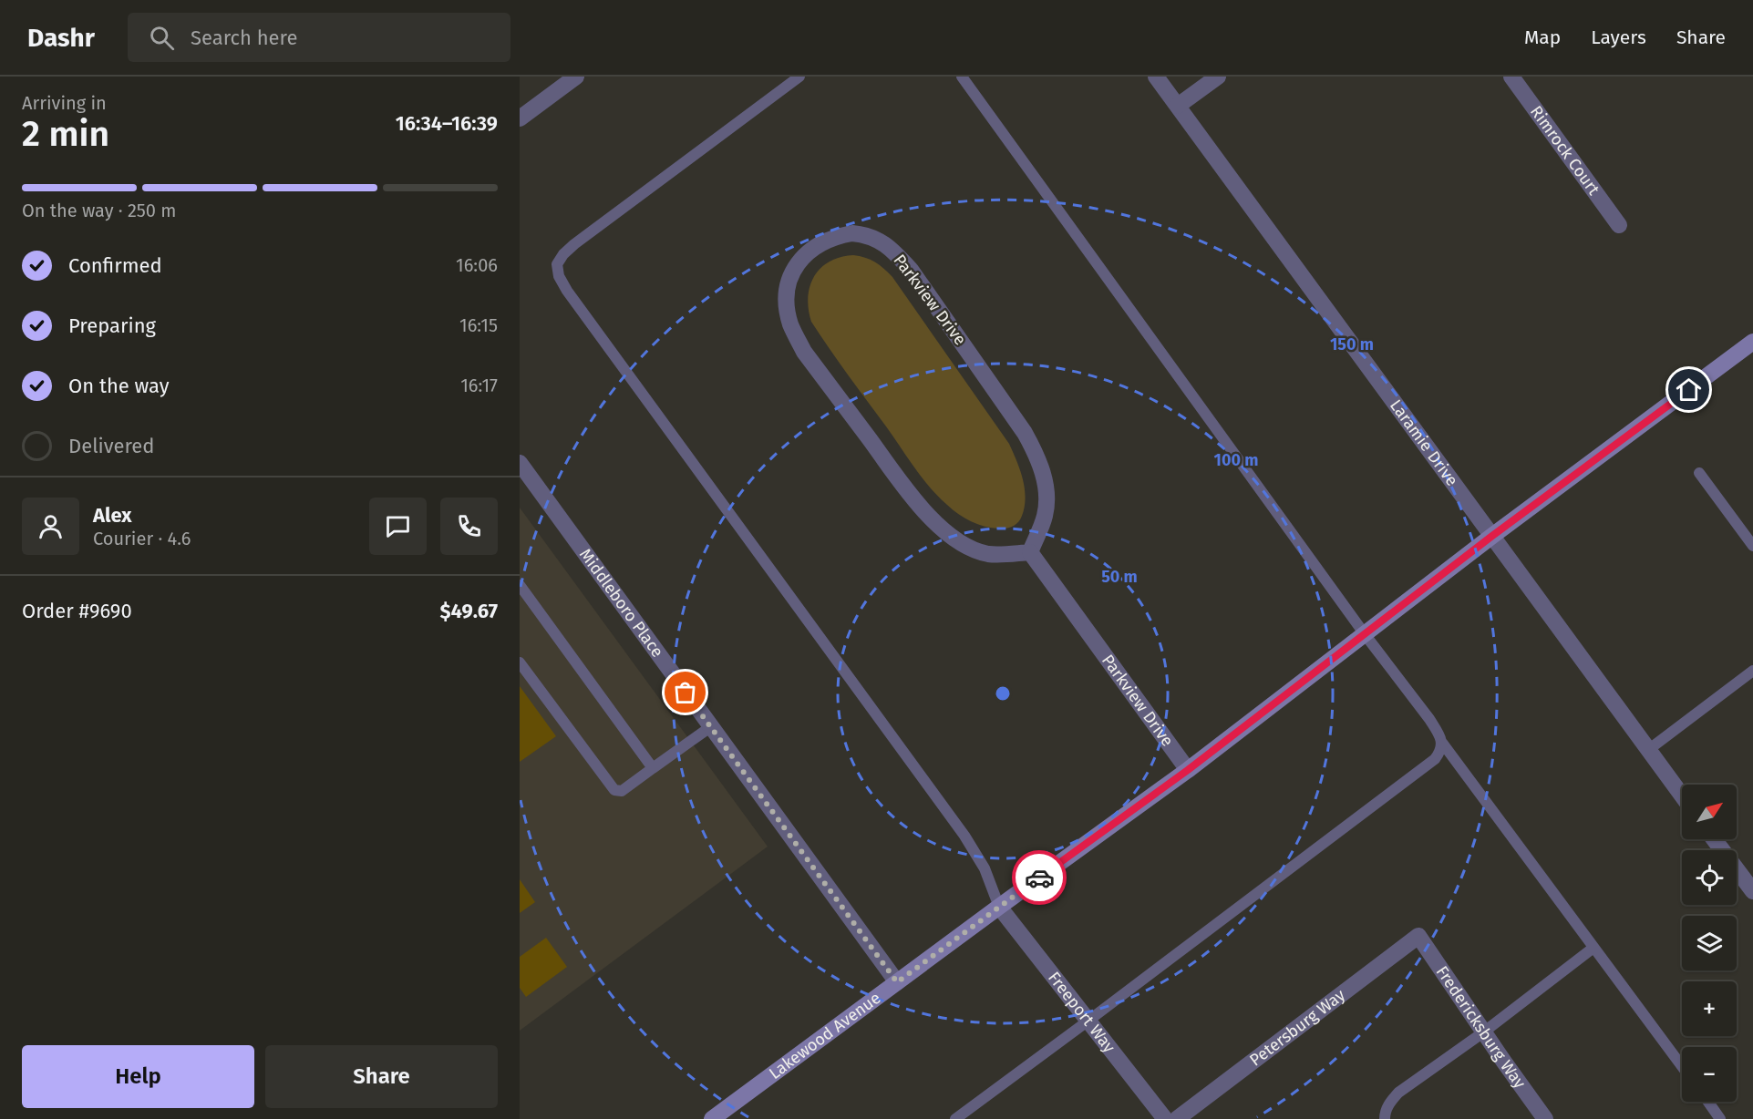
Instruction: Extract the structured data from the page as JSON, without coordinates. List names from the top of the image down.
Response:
{
  "streets": {
    "street": [
      "Rimrock Court",
      "Parkview Drive",
      "Laramie Drive",
      "Middleboro Place",
      "Freeport Way",
      "Petersburg Way",
      "Fredericksburg Way",
      "Lakewood Avenue"
    ]
  },
  "crossings": [
    ["Parkview Drive", "Lakewood Avenue"],
    ["Laramie Drive", "Lakewood Avenue"],
    ["Middleboro Place", "Lakewood Avenue"],
    ["Freeport Way", "Lakewood Avenue"],
    ["Petersburg Way", "Fredericksburg Way"]
  ],
  "north": "top right",
  "page": {
    "header": "Dashr",
    "search": "Search here",
    "nav": ["Map", "Layers", "Share"],
    "heading": ["2 min", "Arriving in", "16:34–16:39"],
    "panel": [
      "Alex",
      "Courier · 4.6",
      "Order #9690",
      "$49.67"
    ],
    "bar": "On the way · 250 m",
    "list": [
      ["Confirmed", "16:06"],
      ["Preparing", "16:15"],
      ["On the way", "16:17"],
      "Delivered"
    ],
    "map_buttons": ["+", "−"],
    "buttons": ["Help", "Share"]
  },
  "rings": ["150 m", "100 m", "50 m"]
}
